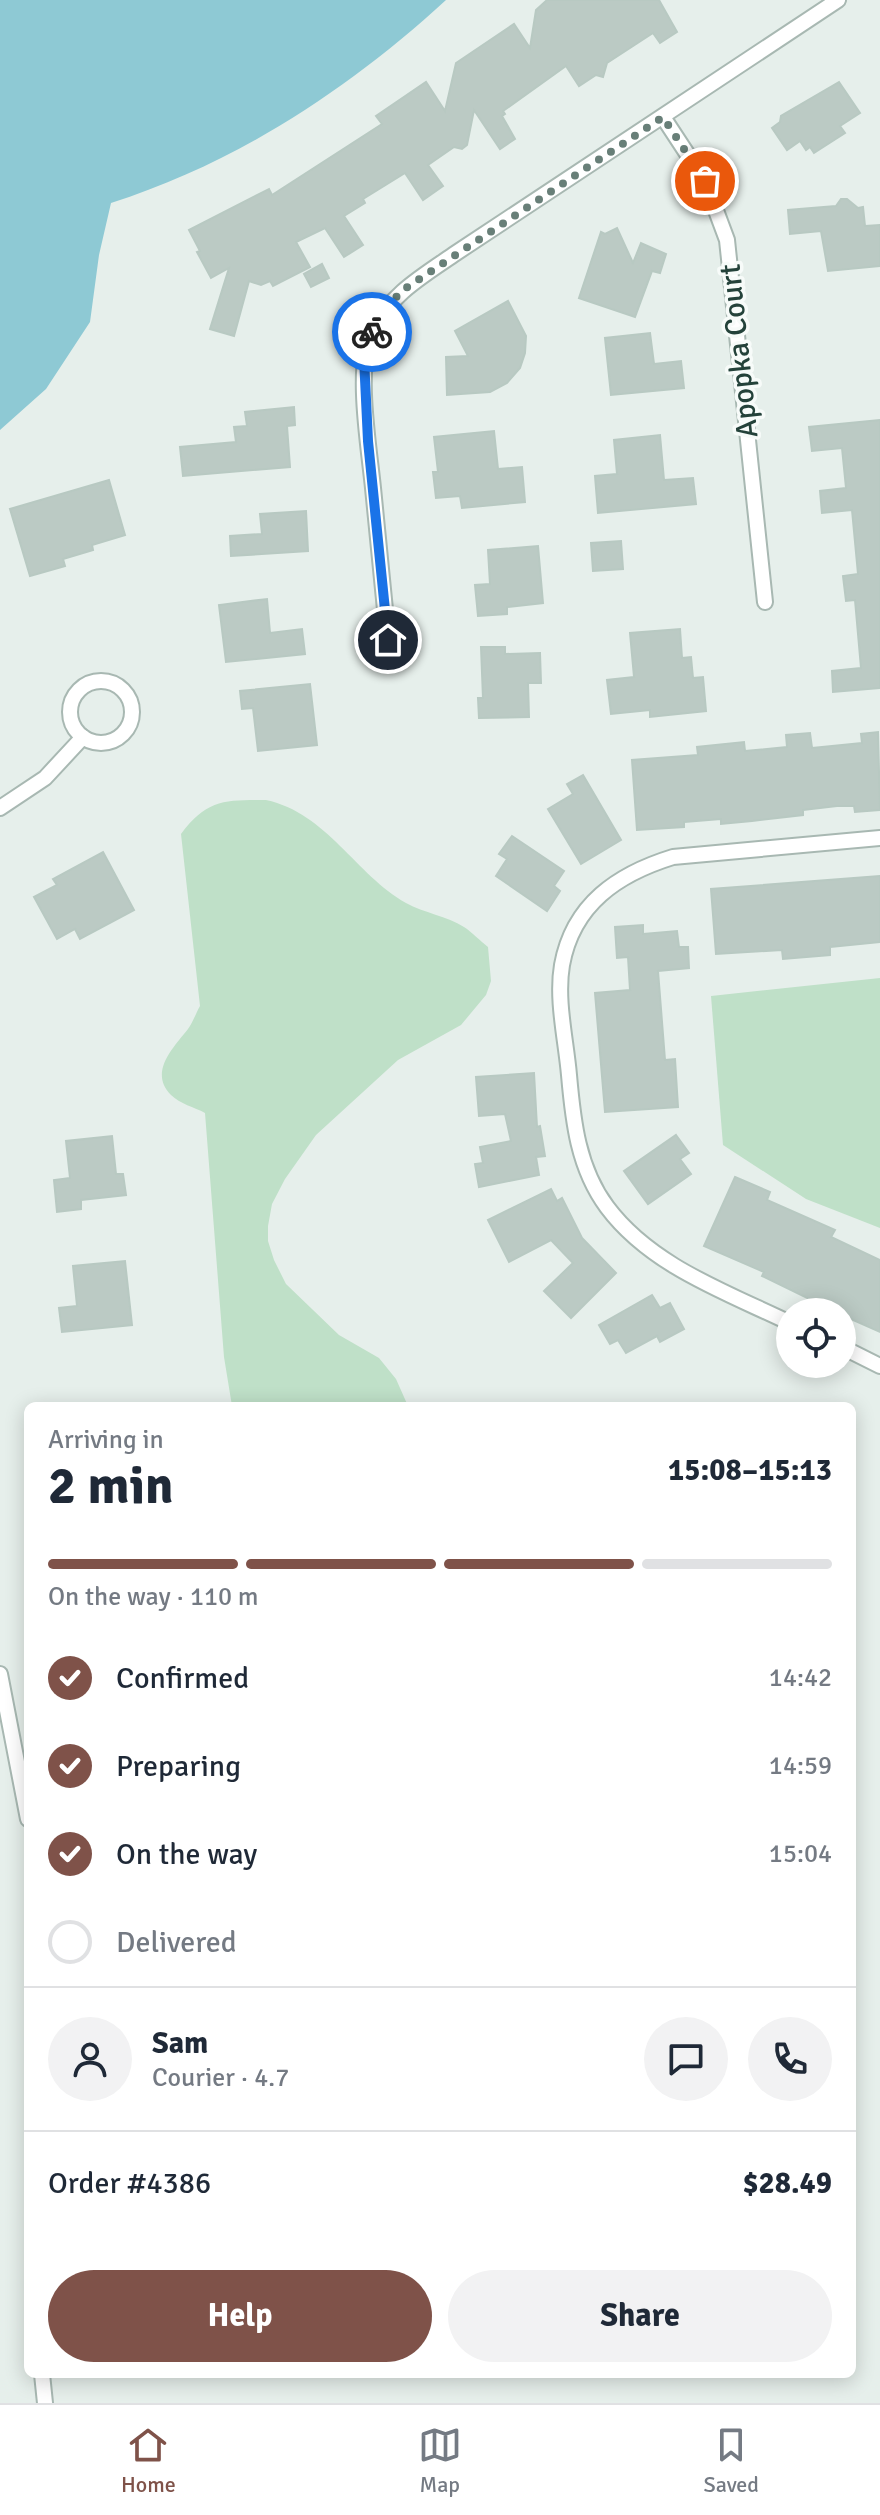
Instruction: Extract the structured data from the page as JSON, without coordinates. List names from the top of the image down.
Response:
{
  "streets": {
    "street": ["Apopka Court"]
  },
  "page": {
    "heading": ["2 min", "Arriving in", "15:08–15:13"],
    "panel": [
      "Sam",
      "Courier · 4.7",
      "Order #4386",
      "$28.49"
    ],
    "bar": "On the way · 110 m",
    "list": [
      ["Confirmed", "14:42"],
      ["Preparing", "14:59"],
      ["On the way", "15:04"],
      "Delivered"
    ],
    "buttons": ["Help", "Share"],
    "tabs": ["Home", "Map", "Saved"]
  }
}
